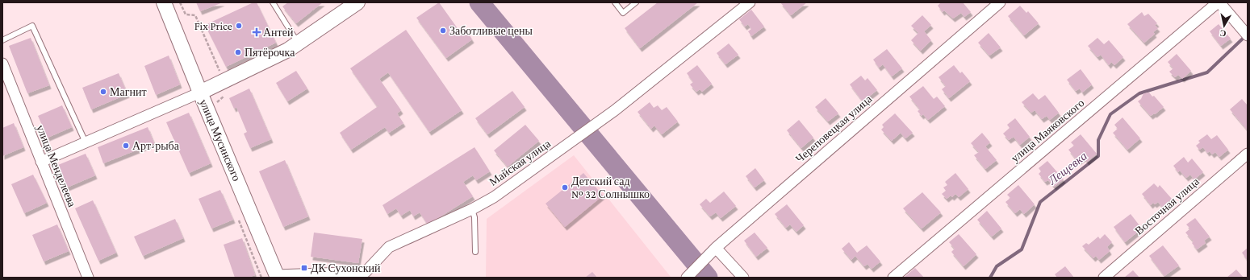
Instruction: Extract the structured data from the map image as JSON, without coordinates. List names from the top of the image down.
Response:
{
  "streets": {
    "street": [
      "Череповецкая улица",
      "улица Маяковского",
      "улица Мусинского",
      "Майская улица",
      "улица Менделеева",
      "Восточная улица"
    ]
  },
  "crossings": [
    ["улица Мусинского", "Майская улица"]
  ],
  "water": ["Лещевка"],
  "places": {
    "other": [
      "Fix Price",
      "Заботливые цены",
      "Пятёрочка",
      "Магнит",
      "Арт-рыба",
      "Детский сад № 32 Солнышко"
    ],
    "health": ["Антей"],
    "transit": ["ДК Сухонский"]
  },
  "north": "bottom"
}
